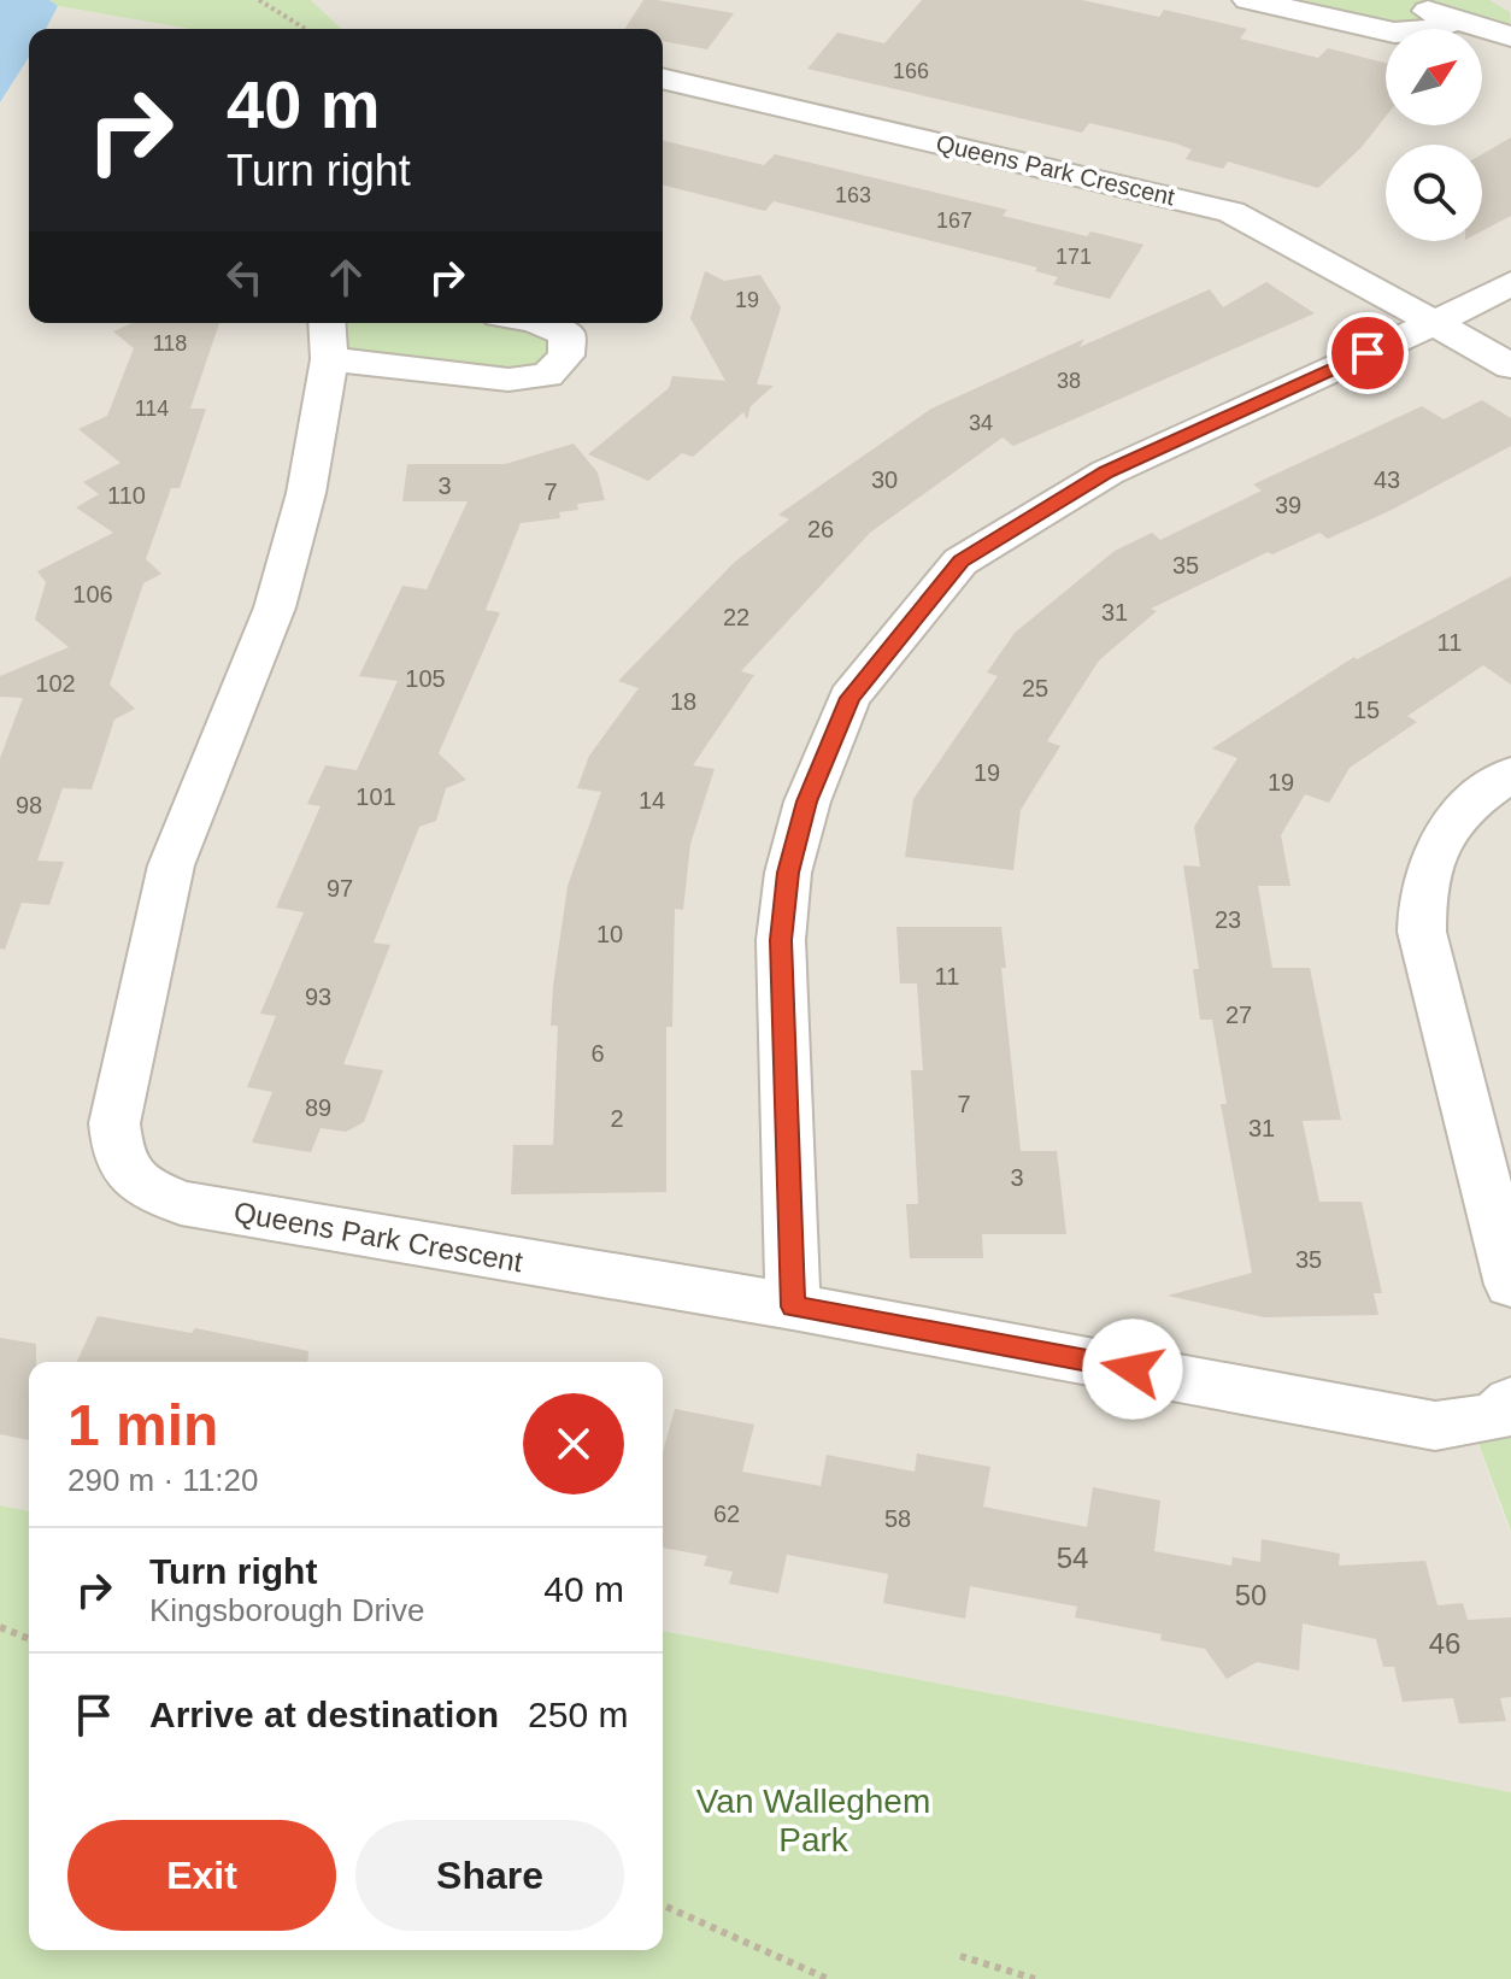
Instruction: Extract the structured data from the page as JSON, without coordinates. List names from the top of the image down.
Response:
{
  "streets": {
    "street": ["Queens Park Crescent"]
  },
  "parks": ["Van Walleghem Park"],
  "house_numbers": [
    "166",
    "163",
    "167",
    "171",
    "19",
    "118",
    "38",
    "114",
    "34",
    "30",
    "43",
    "3",
    "7",
    "110",
    "39",
    "26",
    "35",
    "106",
    "31",
    "22",
    "11",
    "105",
    "102",
    "25",
    "18",
    "15",
    "19",
    "19",
    "101",
    "14",
    "98",
    "97",
    "23",
    "10",
    "11",
    "93",
    "27",
    "6",
    "7",
    "89",
    "2",
    "31",
    "3",
    "35",
    "62",
    "58",
    "54",
    "50",
    "46"
  ],
  "north": "top right",
  "page": {
    "turn": ["40 m", "Turn right"],
    "heading": ["1 min", "290 m · 11:20"],
    "list": [
      {
        "name": "Turn right",
        "note": "Kingsborough Drive",
        "value": "40 m"
      },
      {
        "name": "Arrive at destination",
        "value": "250 m"
      }
    ],
    "buttons": ["Exit", "Share"]
  }
}
